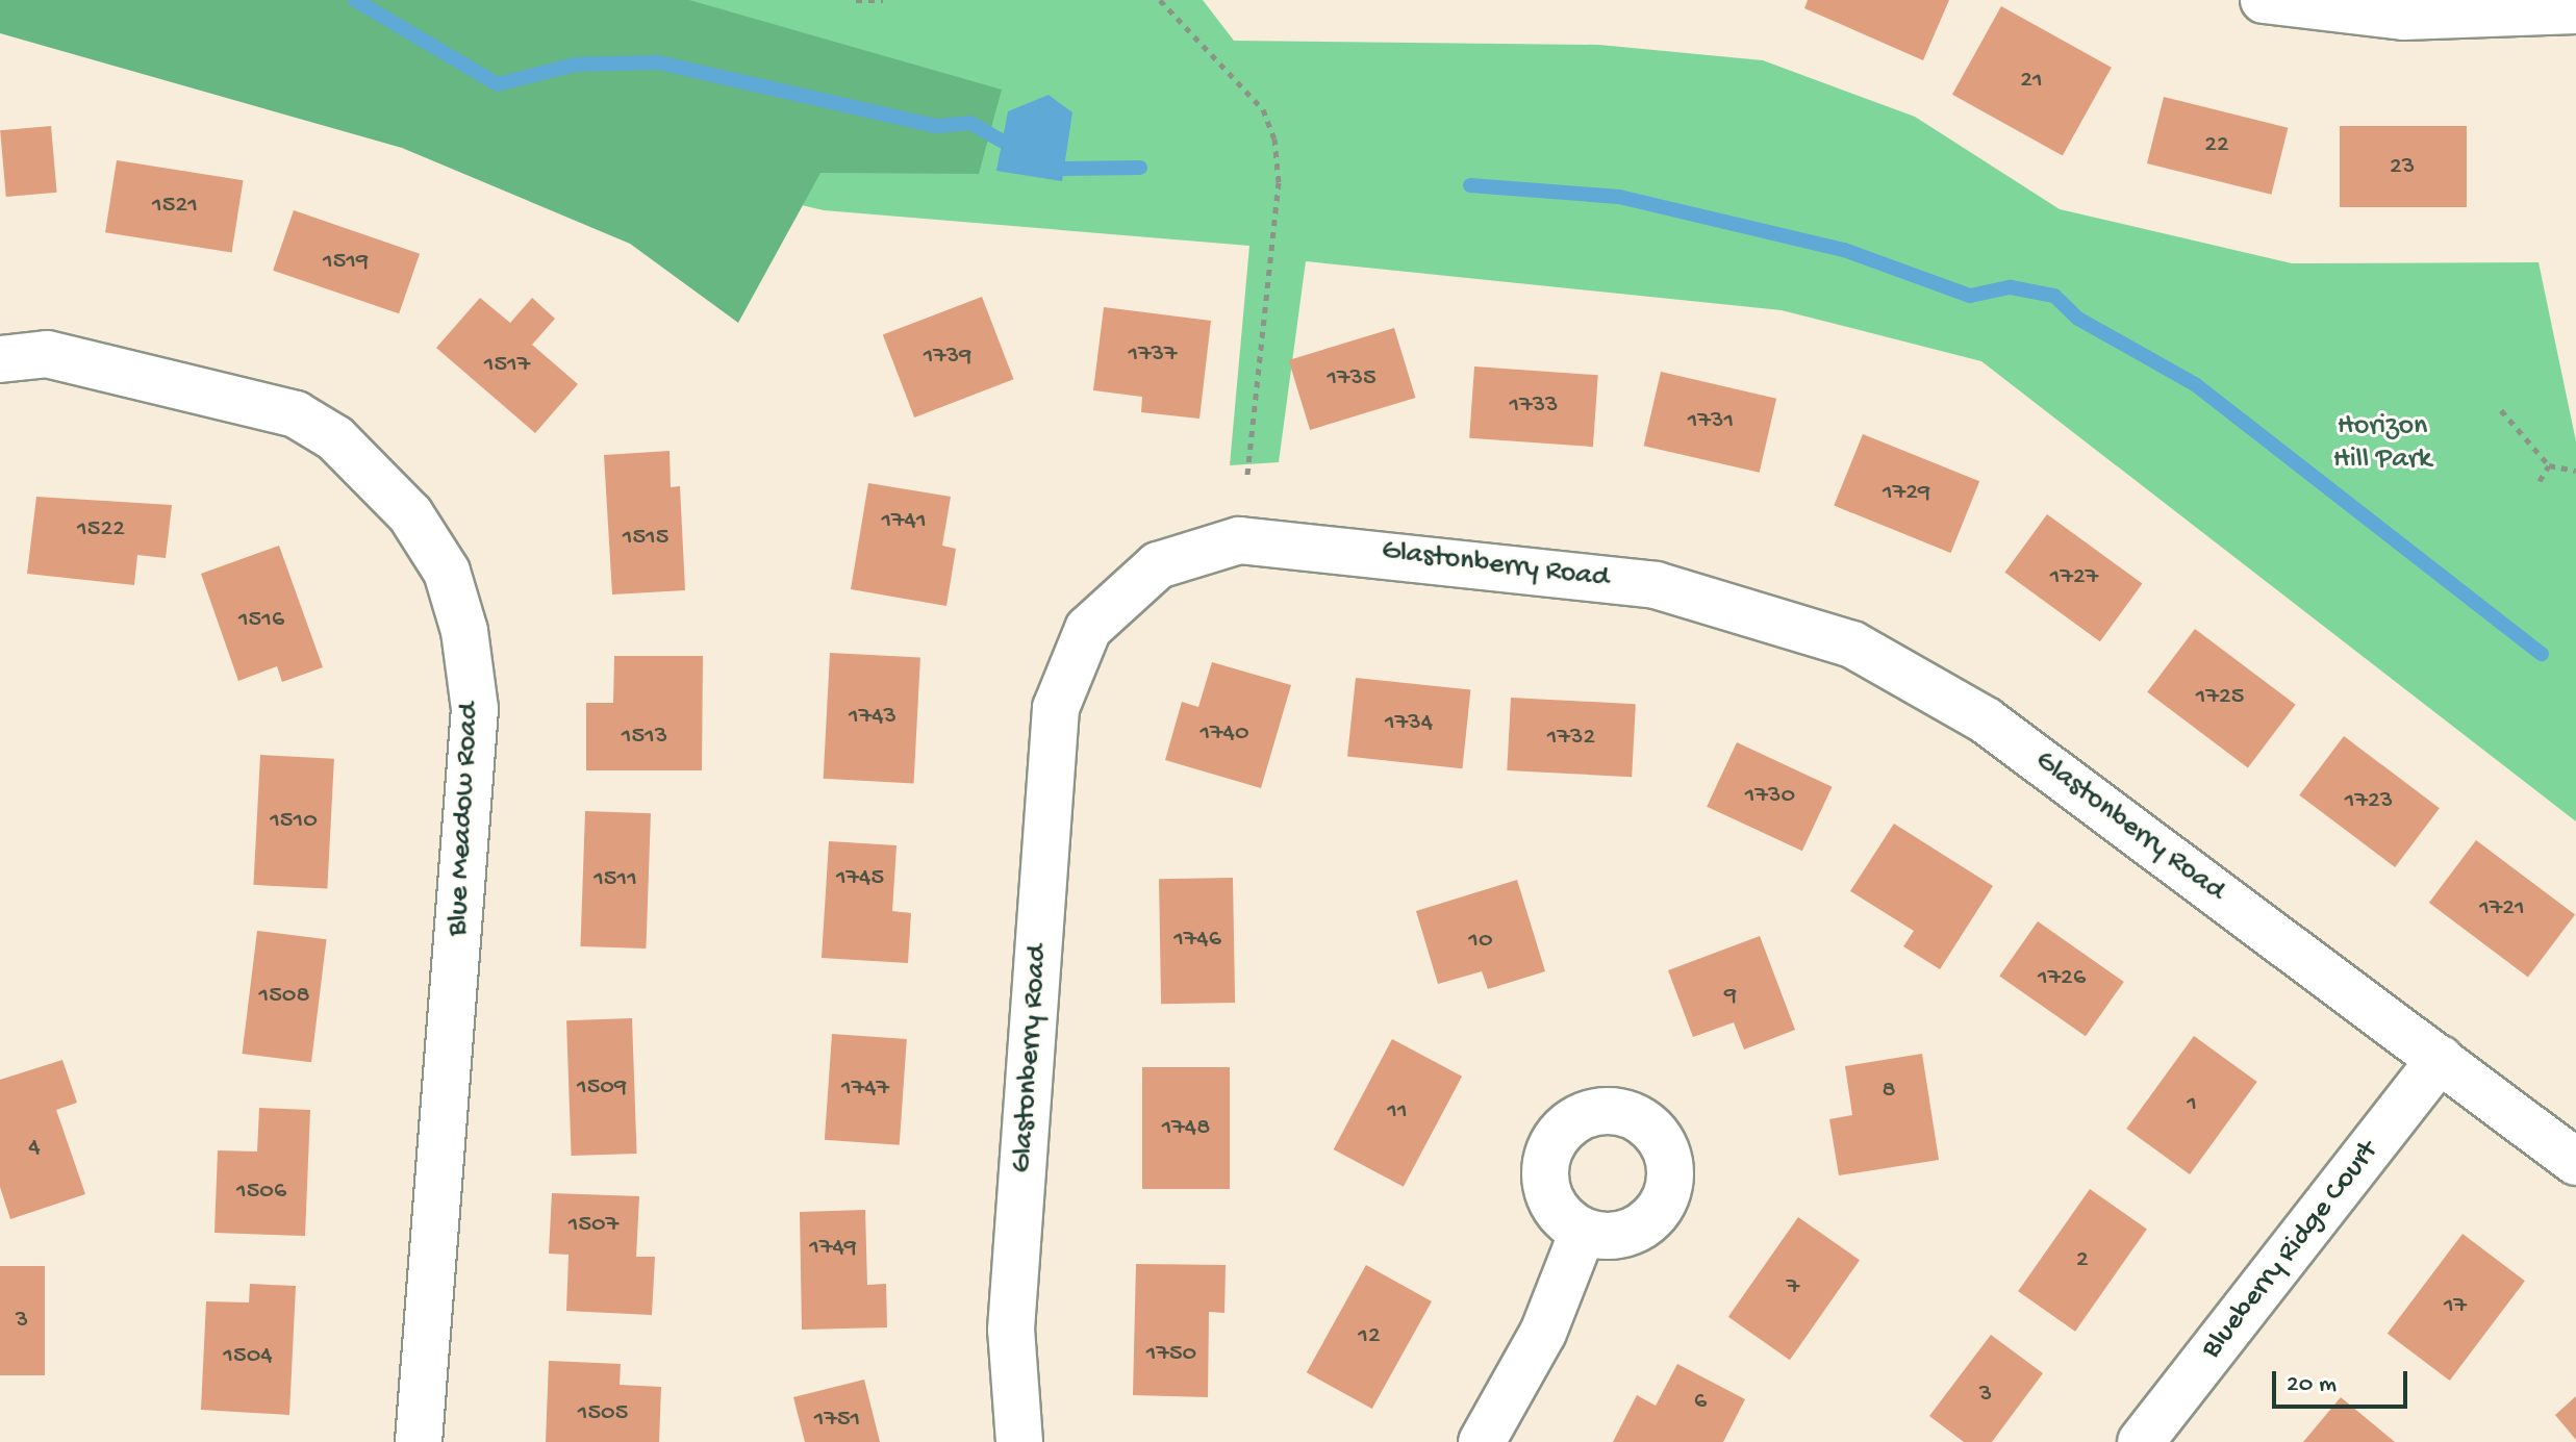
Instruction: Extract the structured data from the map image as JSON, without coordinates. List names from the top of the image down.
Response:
{
  "streets": {
    "street": ["Glastonberry Road", "Blue Meadow Road", "Blueberry Ridge Court"]
  },
  "crossings": [
    ["Glastonberry Road", "Blueberry Ridge Court"]
  ],
  "parks": ["Horizon Hill Park"],
  "house_numbers": [
    "21",
    "22",
    "23",
    "1521",
    "1519",
    "1737",
    "1739",
    "1517",
    "1735",
    "1733",
    "1731",
    "1729",
    "1741",
    "1522",
    "1515",
    "1727",
    "1516",
    "1725",
    "1743",
    "1734",
    "1740",
    "1513",
    "1732",
    "1730",
    "1723",
    "1510",
    "1745",
    "1511",
    "1721",
    "1746",
    "10",
    "1726",
    "1508",
    "9",
    "1509",
    "1747",
    "8",
    "1",
    "11",
    "1748",
    "4",
    "1506",
    "1507",
    "1749",
    "2",
    "7",
    "17",
    "3",
    "12",
    "1750",
    "1504",
    "3",
    "6",
    "1505",
    "1751"
  ],
  "scale_bar": "20 m"
}
